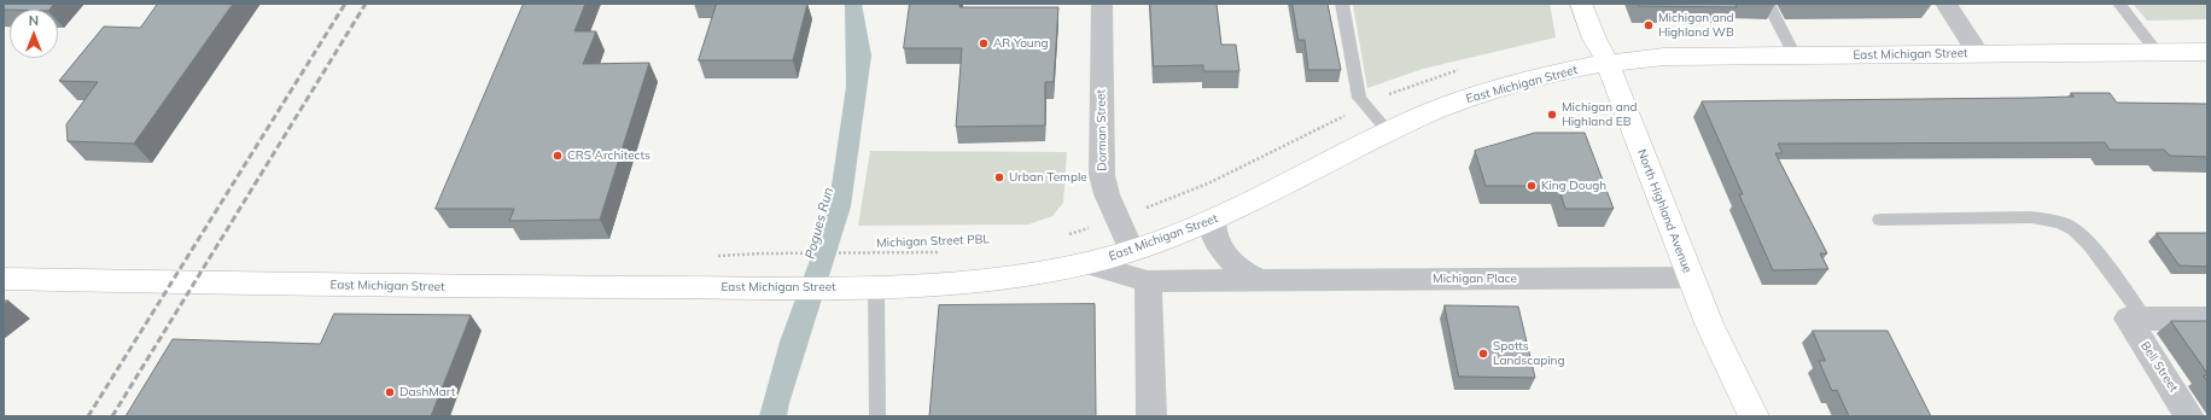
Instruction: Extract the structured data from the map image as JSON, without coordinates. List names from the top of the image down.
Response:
{
  "streets": {
    "main road": ["East Michigan Street", "North Highland Avenue"],
    "street": ["Dorman Street", "Michigan Place", "Bell Street"],
    "path": ["Michigan Street PBL"]
  },
  "crossings": [
    ["East Michigan Street", "Dorman Street"],
    ["East Michigan Street", "North Highland Avenue"],
    ["East Michigan Street", "Michigan Place"],
    ["North Highland Avenue", "Michigan Place"]
  ],
  "water": ["Pogues Run"],
  "places": [
    "Michigan and Highland WB",
    "AR Young",
    "Michigan and Highland EB",
    "CRS Architects",
    "Urban Temple",
    "King Dough",
    "Spotts Landscaping",
    "DashMart"
  ],
  "north": "top"
}
